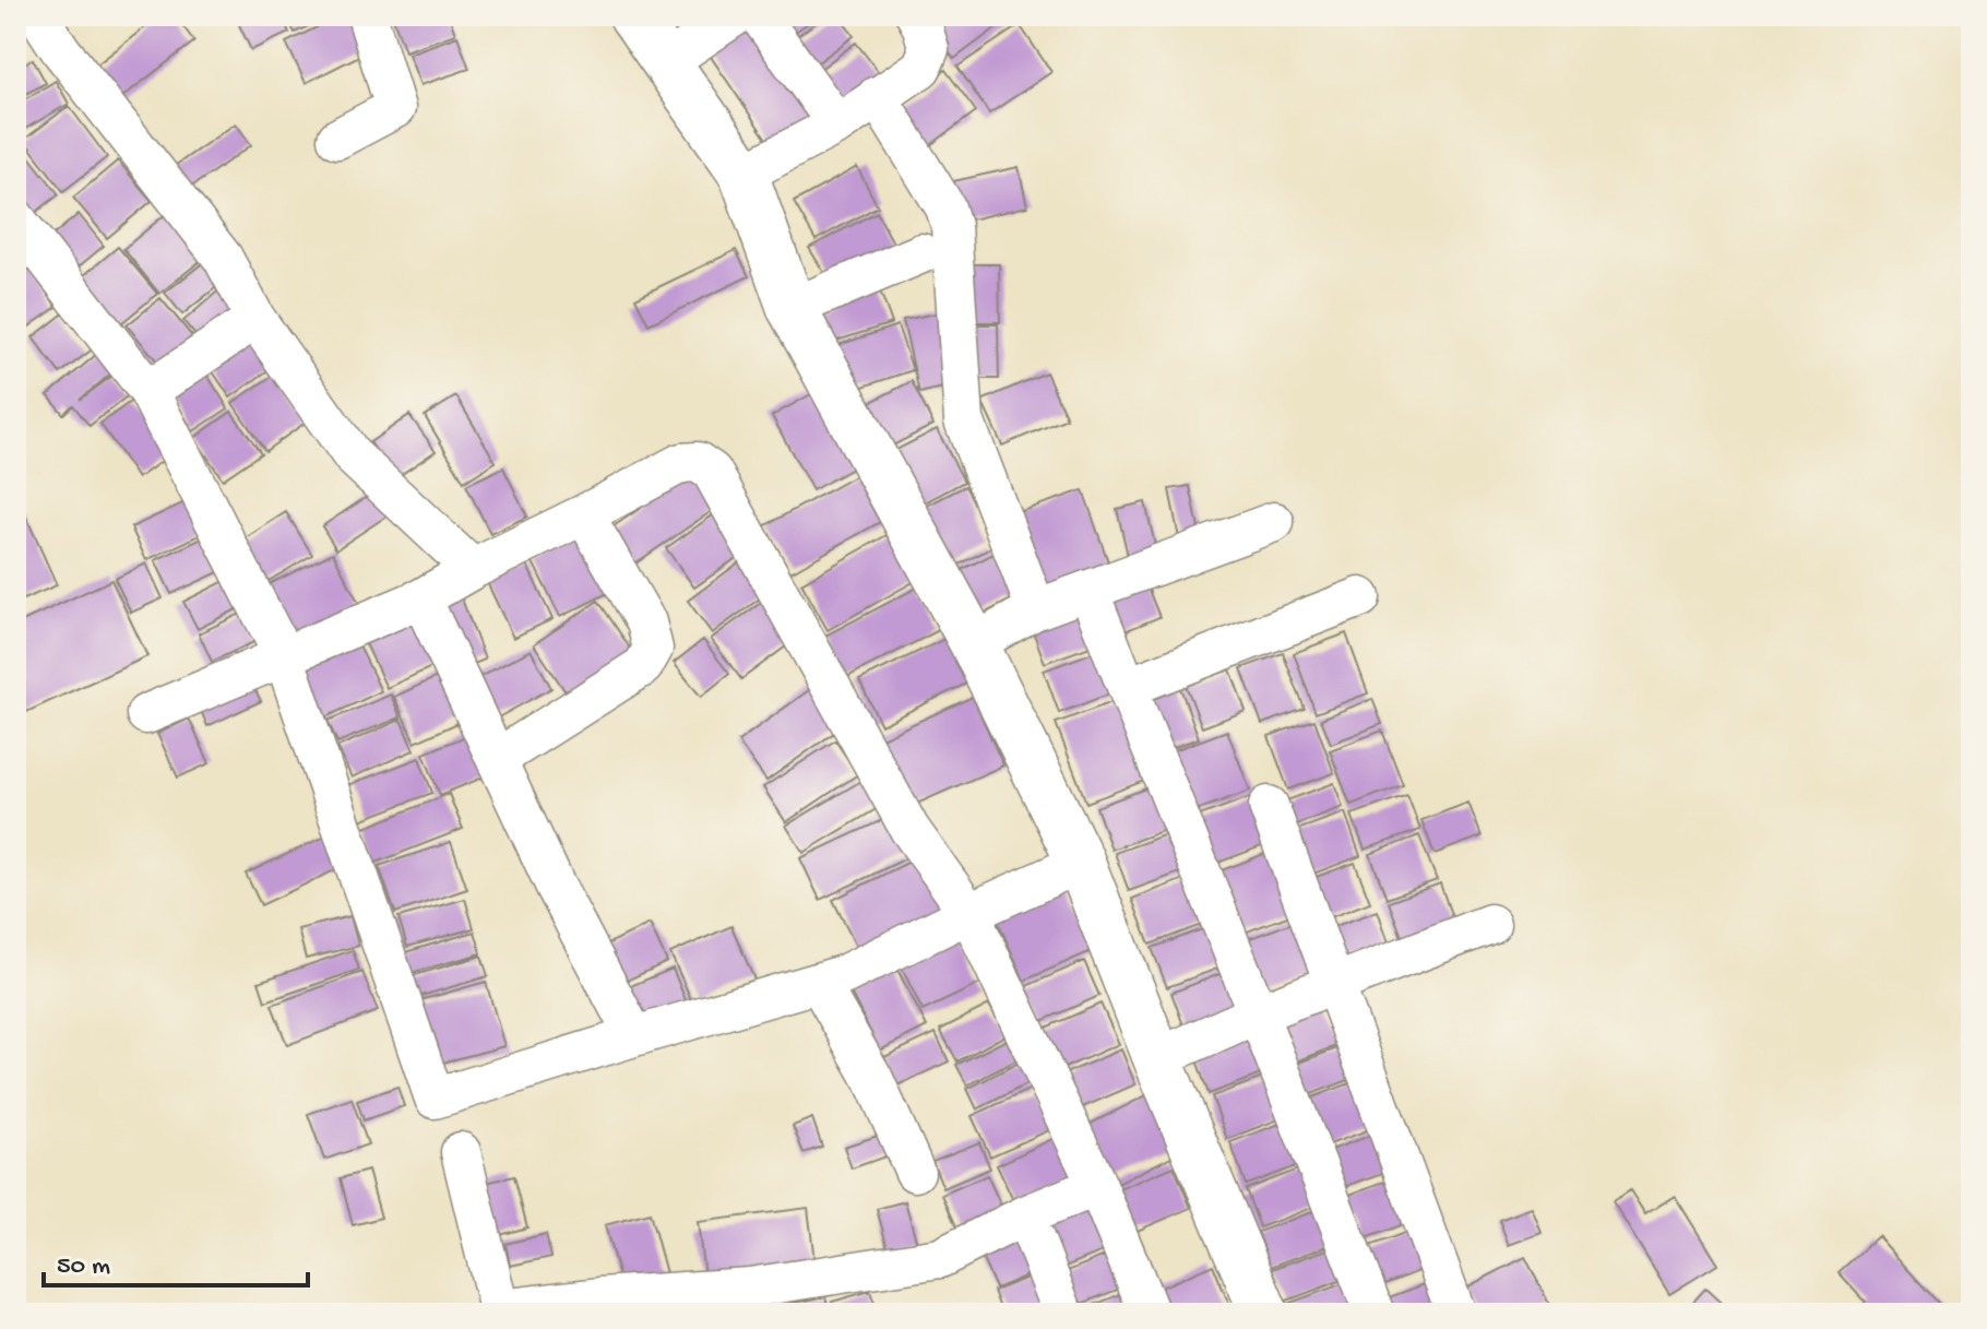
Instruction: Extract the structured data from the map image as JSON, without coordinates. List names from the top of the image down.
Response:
{
  "scale_bar": "50 m"
}
